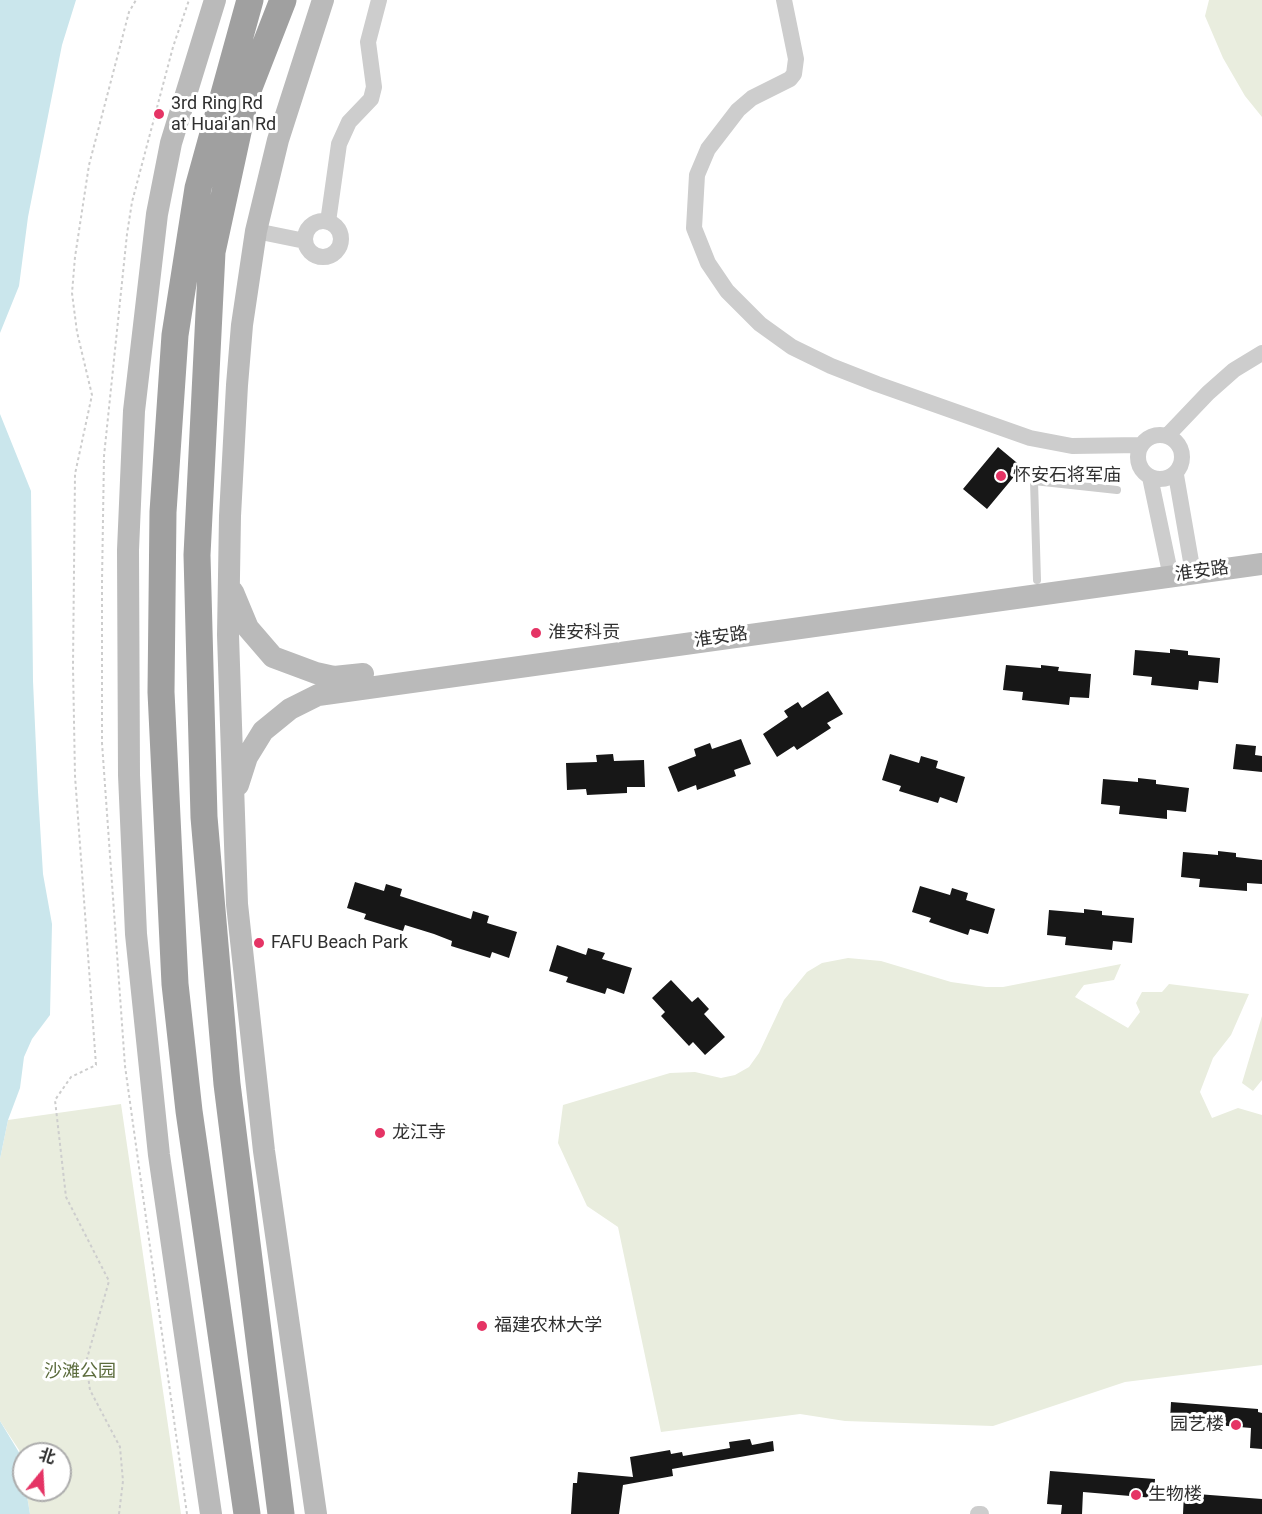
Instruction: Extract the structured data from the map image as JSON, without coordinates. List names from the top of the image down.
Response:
{
  "streets": {
    "main road": ["淮安路"]
  },
  "parks": ["沙滩公园"],
  "places": [
    "3rd Ring Rd at Huai'an Rd",
    "怀安石将军庙",
    "淮安科贡",
    "FAFU Beach Park",
    "龙江寺",
    "福建农林大学",
    "园艺楼",
    "生物楼"
  ],
  "north": "top"
}
